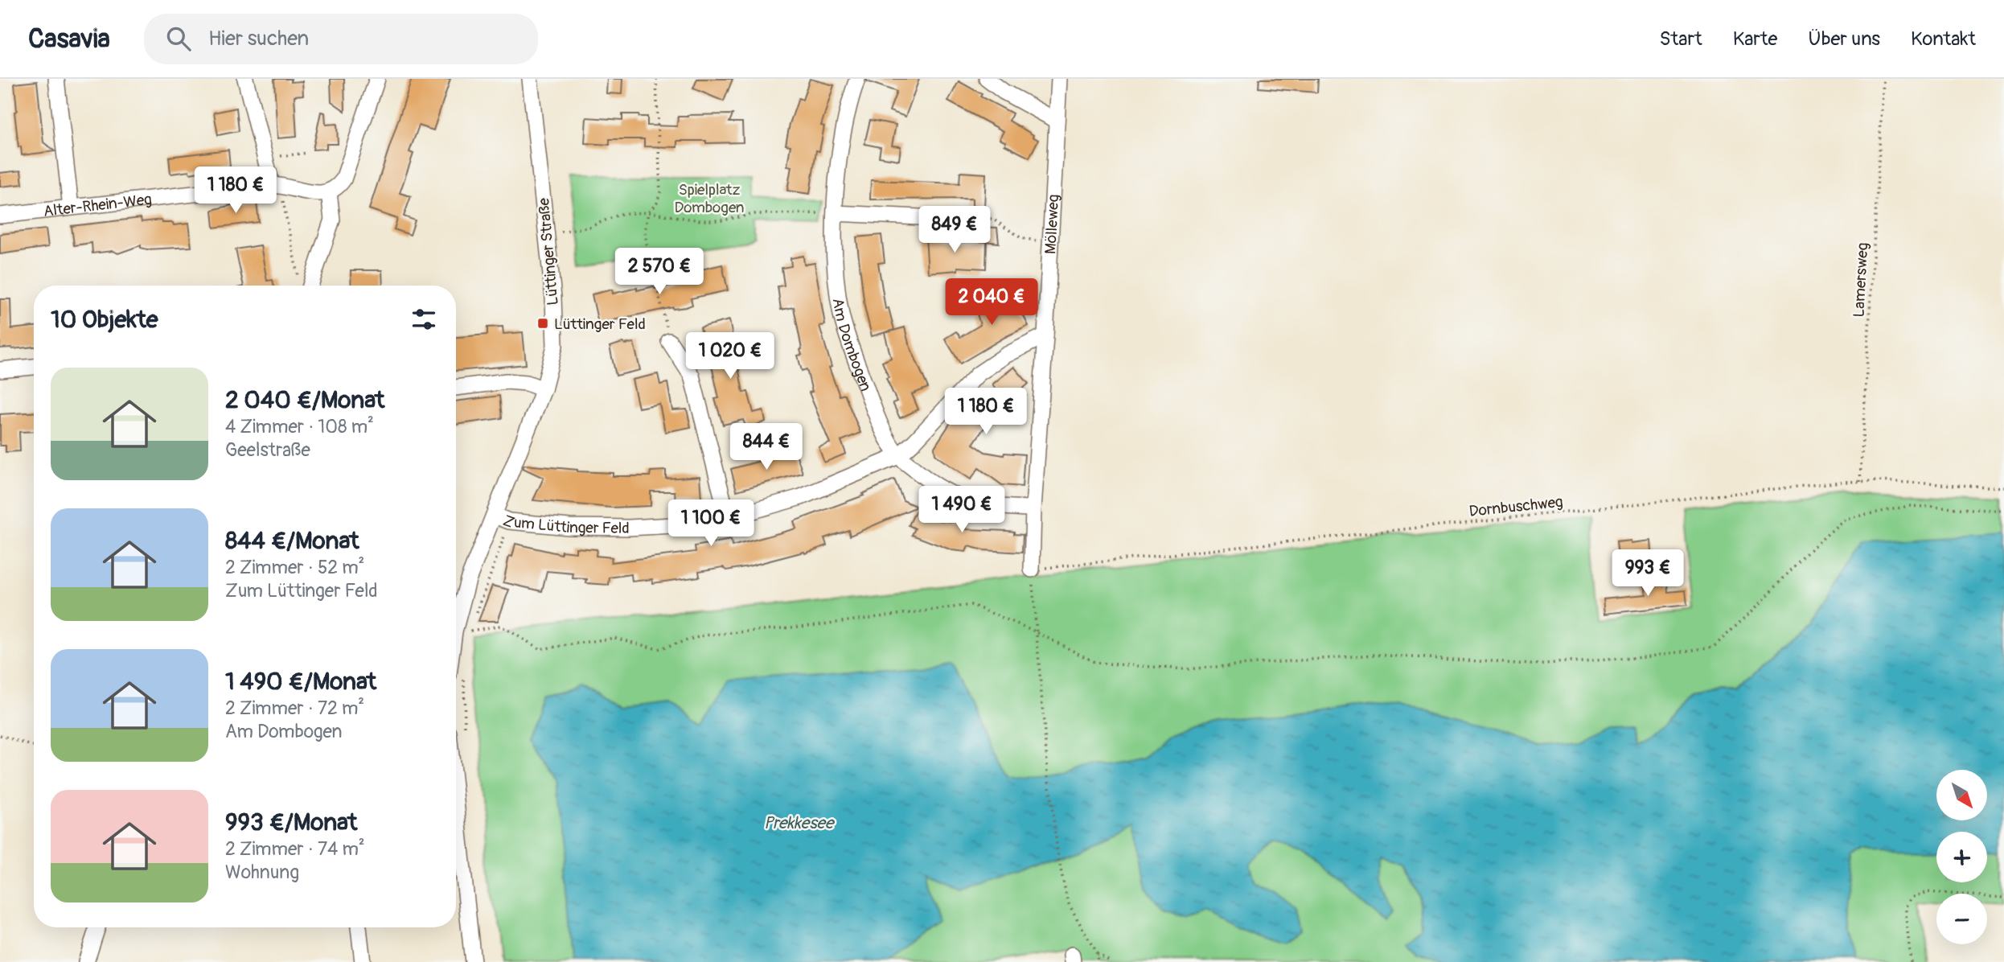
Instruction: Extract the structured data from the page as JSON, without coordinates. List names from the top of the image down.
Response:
{
  "streets": {
    "street": [
      "Alter-Rhein-Weg",
      "Mölleweg",
      "Lüttinger Straße",
      "Am Dombogen",
      "Zum Lüttinger Feld"
    ],
    "path": ["Lamersweg", "Dornbuschweg"]
  },
  "crossings": [
    ["Mölleweg", "Am Dombogen"],
    ["Mölleweg", "Dornbuschweg"],
    ["Mölleweg", "Zum Lüttinger Feld"],
    ["Lüttinger Straße", "Zum Lüttinger Feld"],
    ["Lamersweg", "Dornbuschweg"],
    ["Am Dombogen", "Zum Lüttinger Feld"]
  ],
  "water": ["Prekkesee"],
  "parks": ["Spielplatz Dombogen"],
  "places": {
    "transit": ["Lüttinger Feld"]
  },
  "north": "bottom right",
  "page": {
    "header": "Casavia",
    "search": "Hier suchen",
    "nav": [
      "Start",
      "Karte",
      "Über uns",
      "Kontakt"
    ],
    "price": [
      "1 180 €",
      "849 €",
      "2 570 €",
      "2 040 €",
      "1 020 €",
      "1 180 €",
      "844 €",
      "1 490 €",
      "1 100 €",
      "993 €"
    ],
    "heading": "10 Objekte",
    "list": [
      {
        "name": "2 040 €/Monat",
        "note": "4 Zimmer · 108 m² · Geelstraße"
      },
      {
        "name": "844 €/Monat",
        "note": "2 Zimmer · 52 m² · Zum Lüttinger Feld"
      },
      {
        "name": "1 490 €/Monat",
        "note": "2 Zimmer · 72 m² · Am Dombogen"
      },
      {
        "name": "993 €/Monat",
        "note": "2 Zimmer · 74 m² · Wohnung"
      }
    ],
    "map_buttons": ["+", "−"]
  }
}
